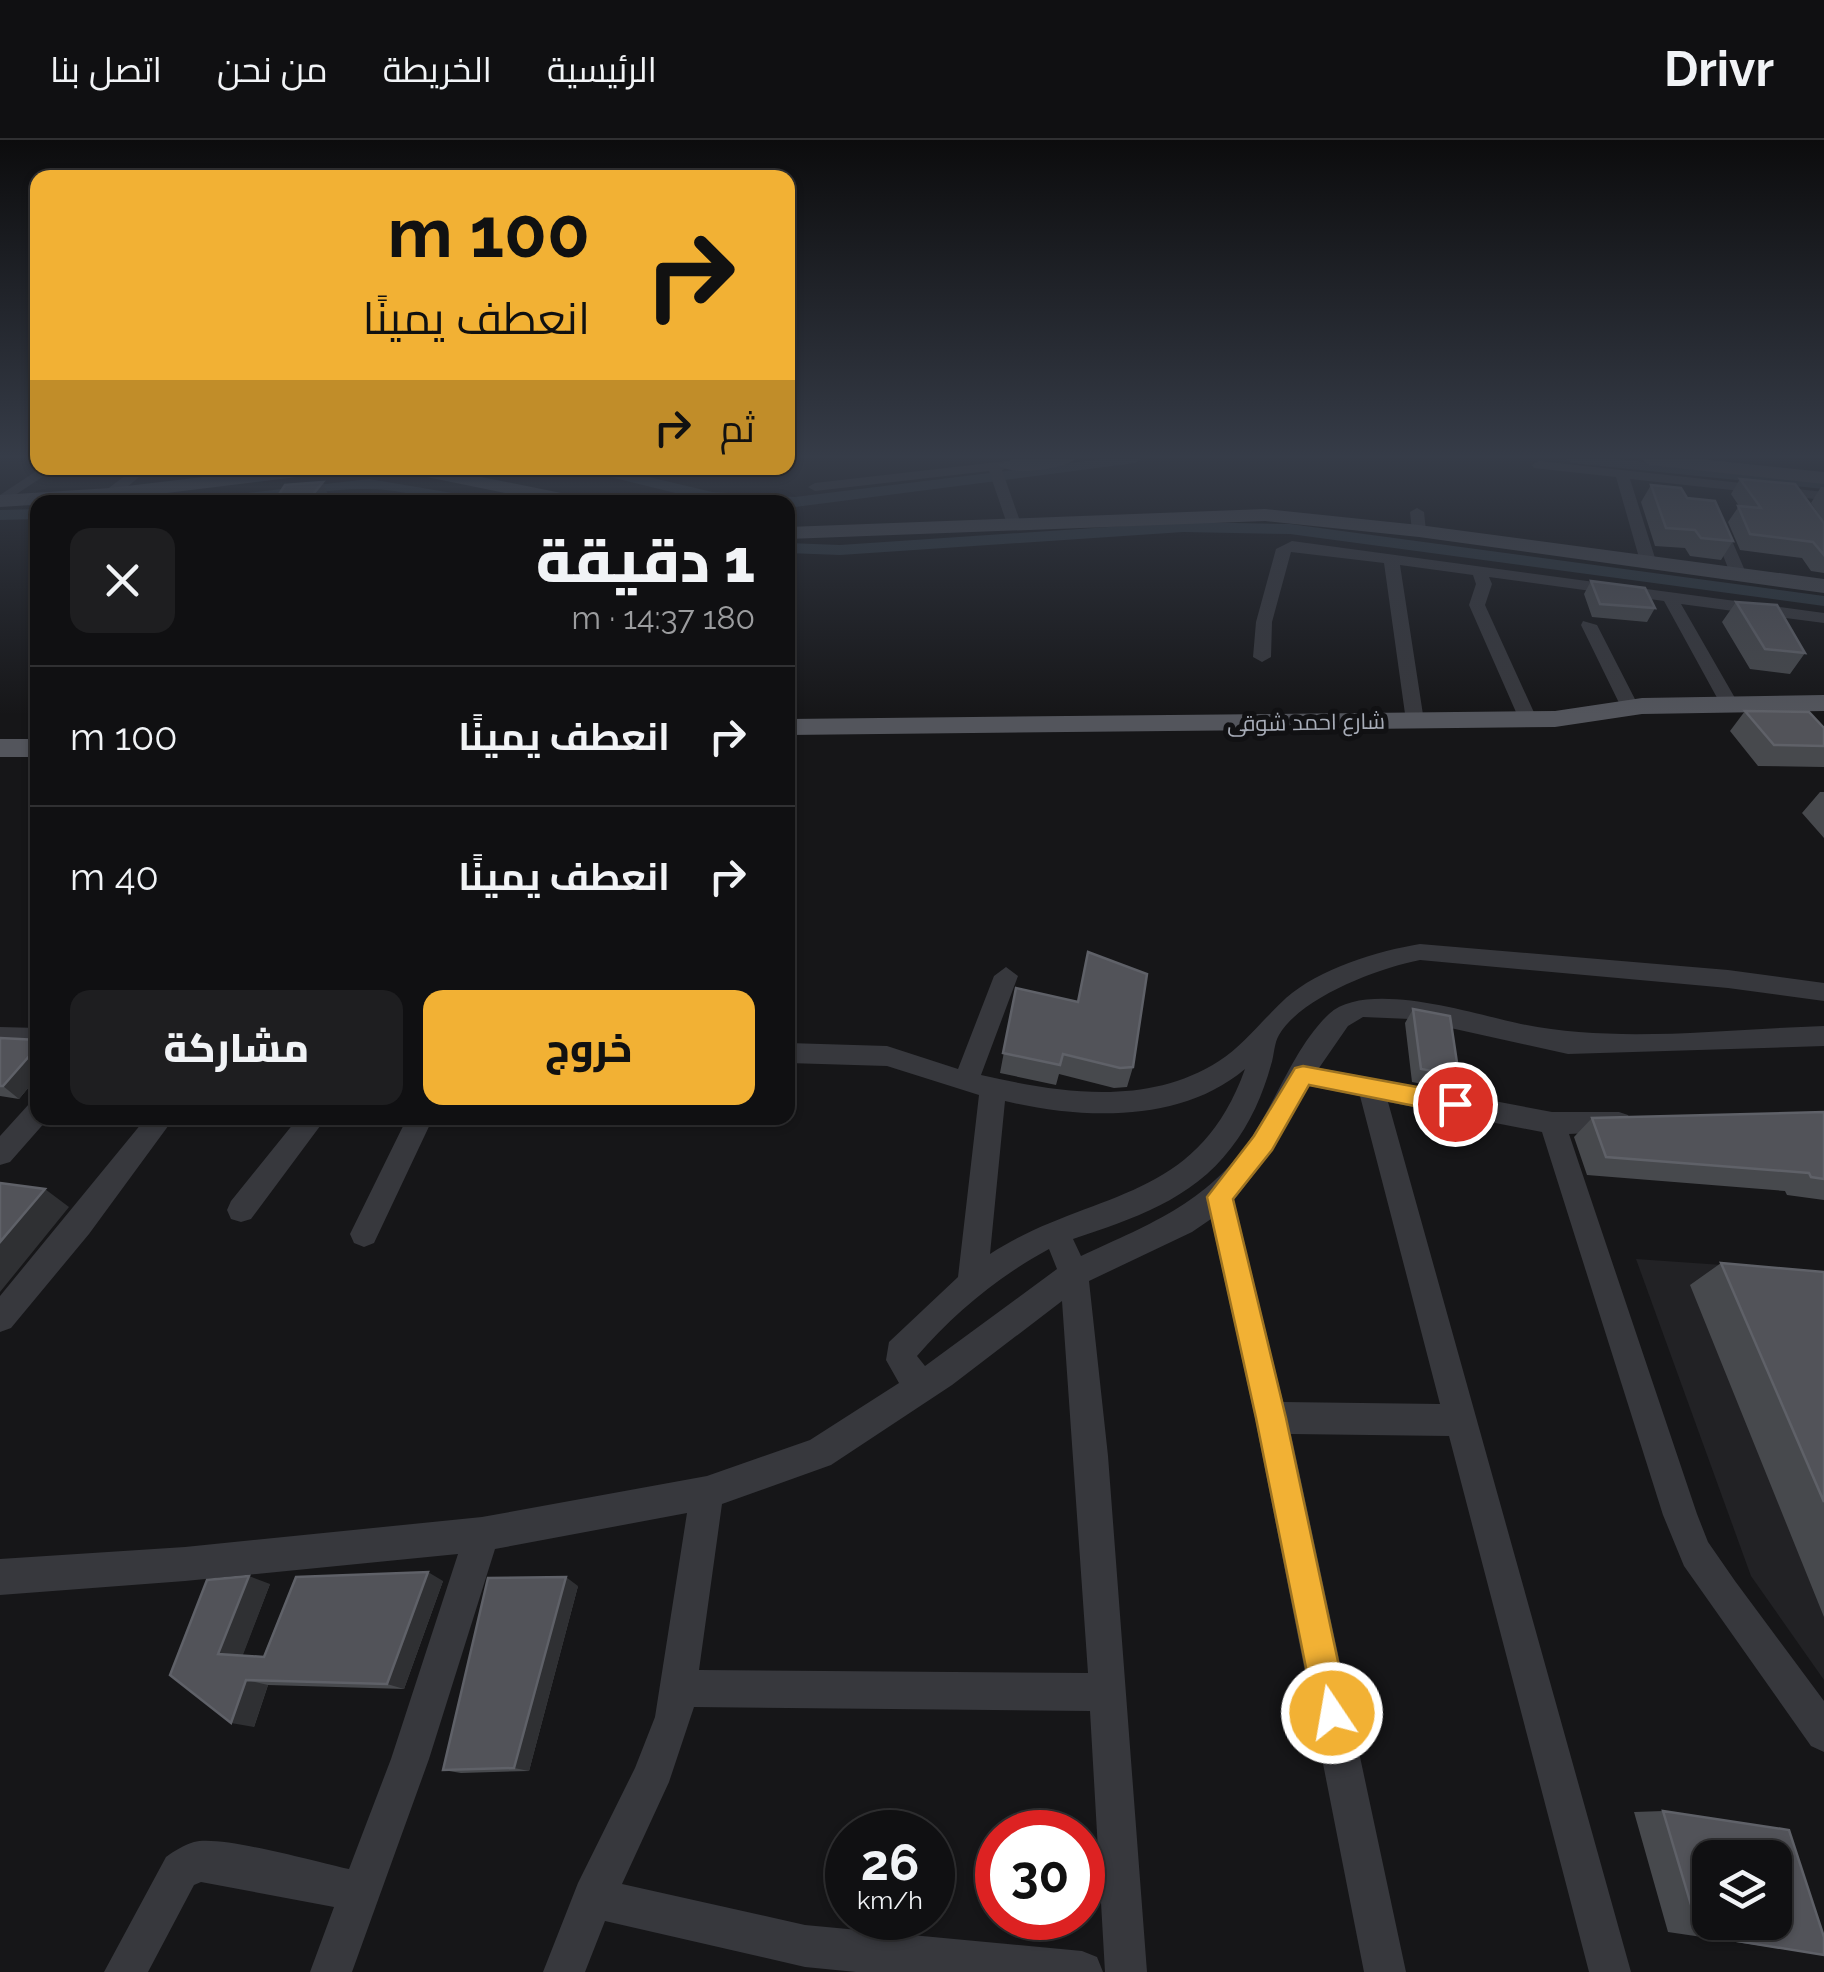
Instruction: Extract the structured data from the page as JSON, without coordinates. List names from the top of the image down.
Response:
{
  "streets": {
    "main road": ["شارع احمد شوقى"]
  },
  "page": {
    "header": "Drivr",
    "nav": [
      "الرئيسية",
      "الخريطة",
      "من نحن",
      "اتصل بنا"
    ],
    "turn": ["100 m", "انعطف يمينًا"],
    "then": "ثم",
    "heading": ["1 دقيقة", "180 m · 14:37"],
    "list": [
      {
        "name": "انعطف يمينًا",
        "value": "100 m"
      },
      {
        "name": "انعطف يمينًا",
        "value": "40 m"
      }
    ],
    "buttons": ["خروج", "مشاركة"],
    "speed": "26 km/h",
    "limit": "30"
  }
}
